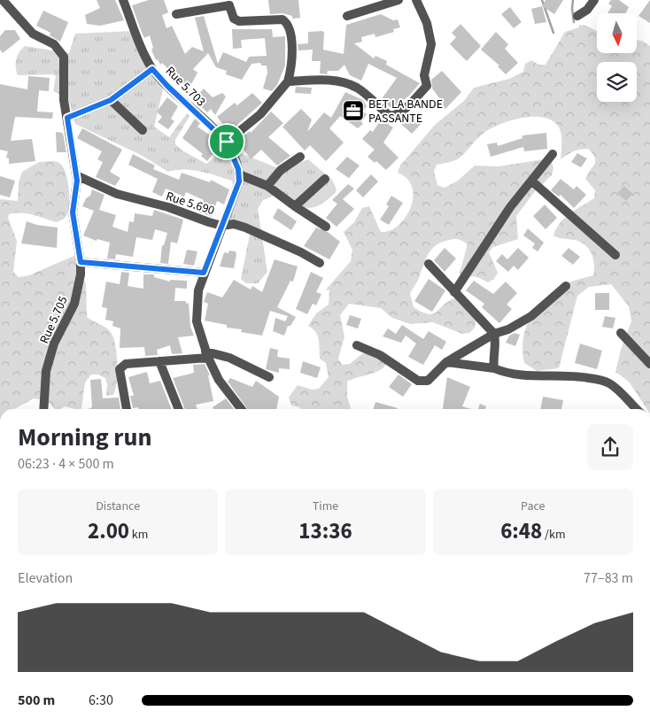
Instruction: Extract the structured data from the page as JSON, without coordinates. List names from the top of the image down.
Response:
{
  "streets": {
    "street": ["Rue 5.703", "Rue 5.690", "Rue 5.705"]
  },
  "crossings": [
    ["Rue 5.690", "Rue 5.705"]
  ],
  "places": {
    "office": ["BET LA BANDE PASSANTE"]
  },
  "north": "bottom",
  "page": {
    "heading": ["Morning run", "06:23 · 4 × 500 m"],
    "stats": [
      ["Distance", "2.00 km"],
      ["Time", "13:36"],
      ["Pace", "6:48 /km"]
    ],
    "chart": ["Elevation", "77–83 m"],
    "list": [
      {
        "name": "500 m",
        "note": "6:30"
      }
    ]
  }
}
